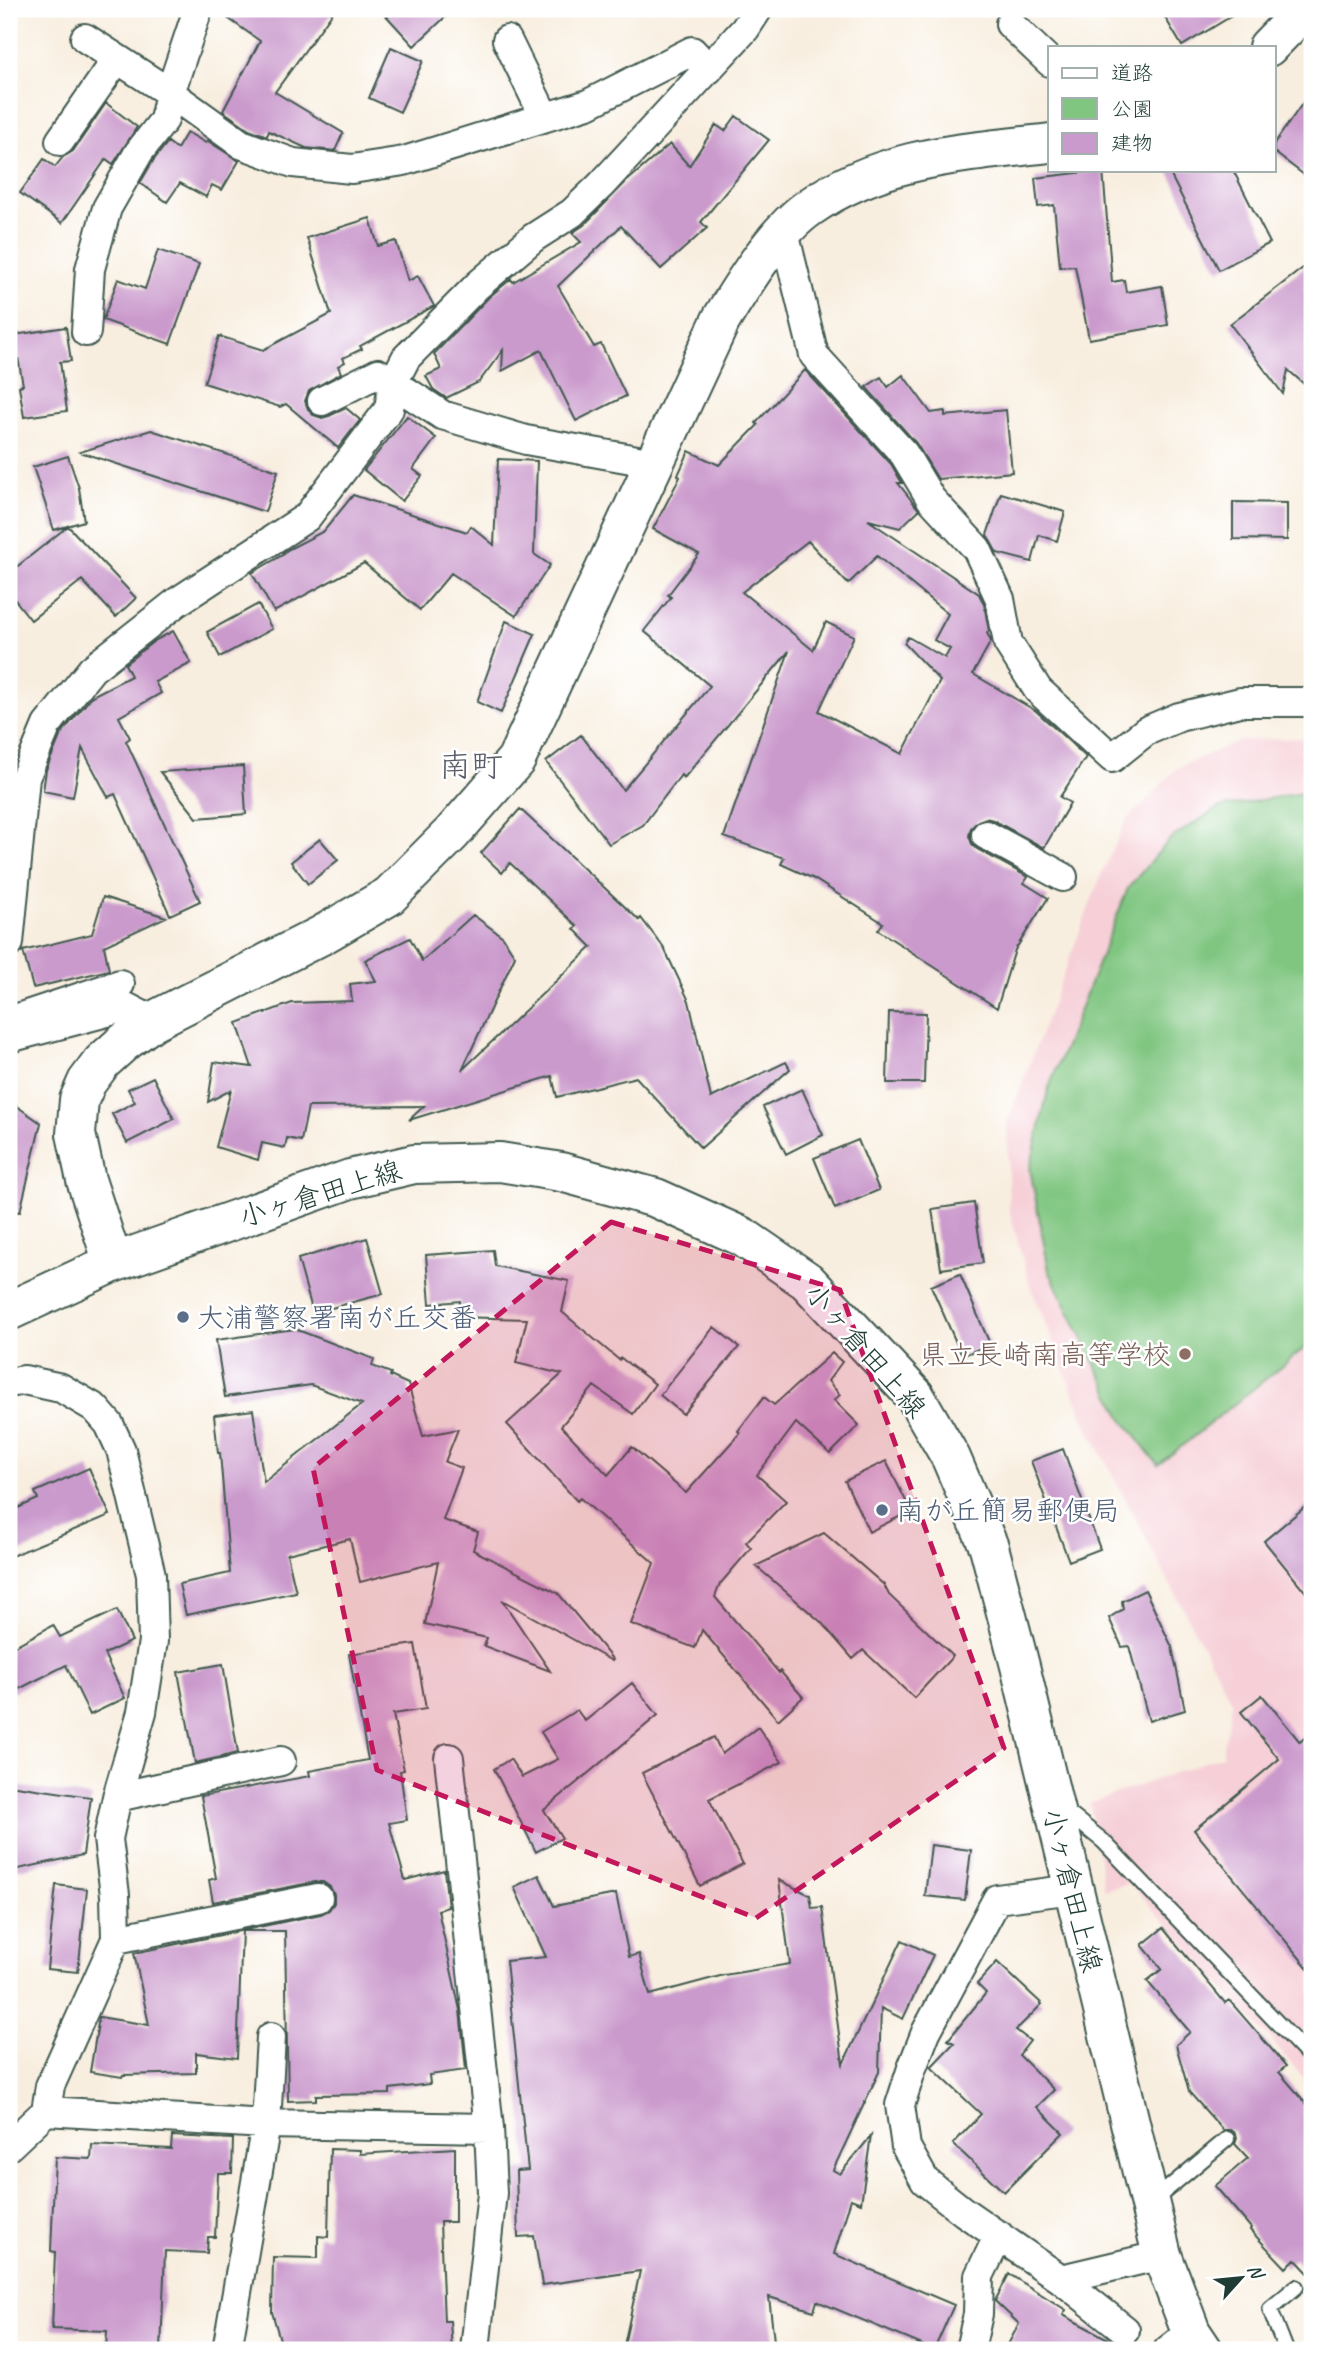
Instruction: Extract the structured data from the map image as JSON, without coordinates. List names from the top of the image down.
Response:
{
  "streets": {
    "main road": ["小ヶ倉田上線"]
  },
  "districts": ["南町"],
  "places": ["大浦警察署南が丘交番", "県立長崎南高等学校", "南が丘簡易郵便局"],
  "legend": ["道路", "公園", "建物"],
  "north": "top right"
}
